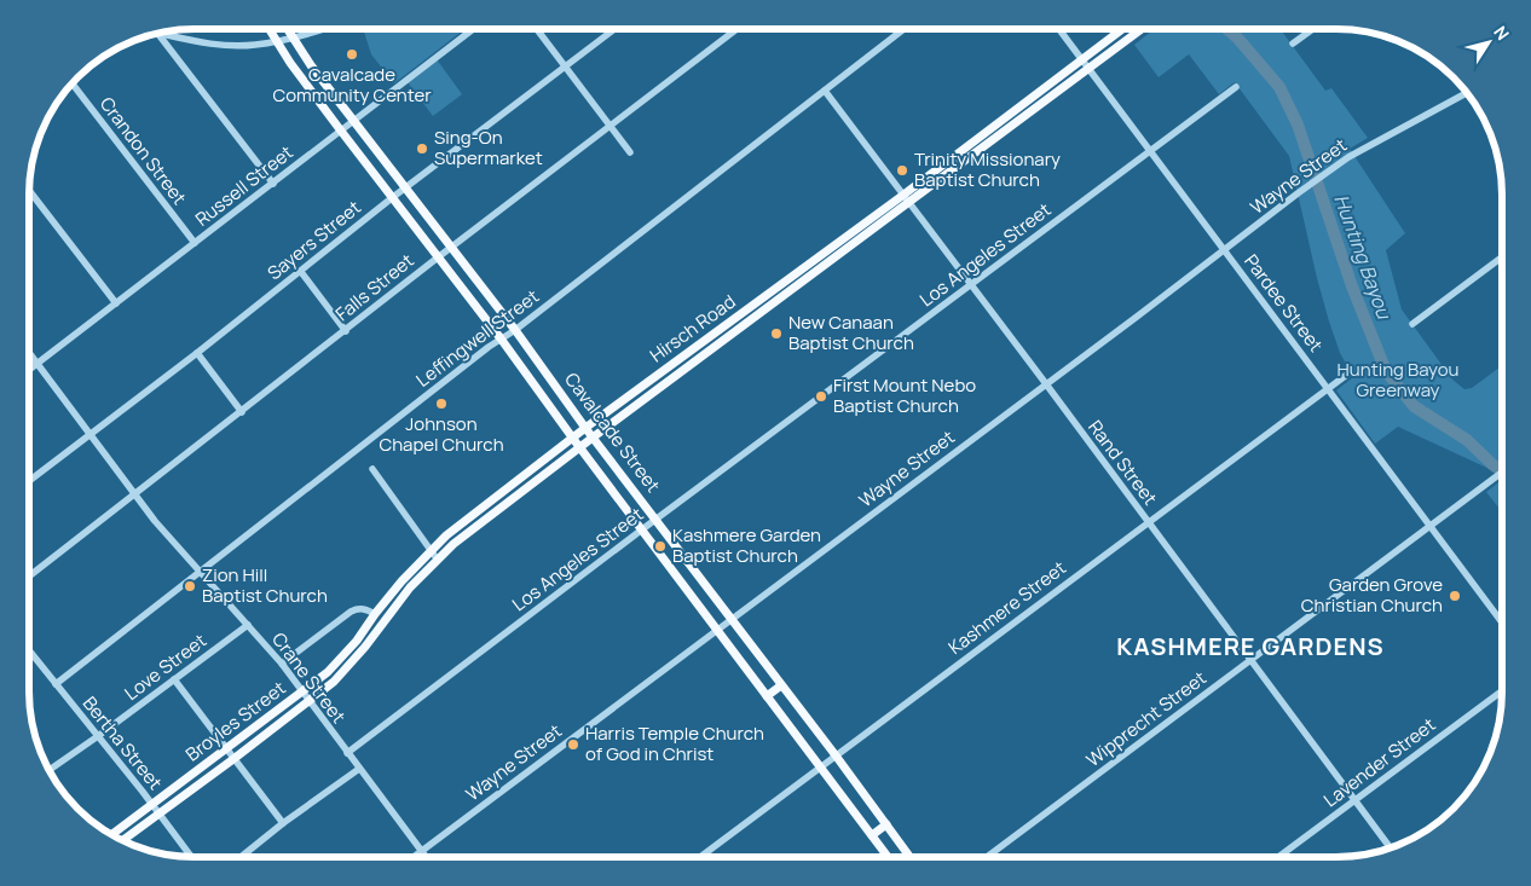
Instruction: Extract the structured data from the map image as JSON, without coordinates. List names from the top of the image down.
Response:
{
  "streets": {
    "main road": ["Hirsch Road", "Cavalcade Street", "Broyles Street"],
    "street": [
      "Crandon Street",
      "Wayne Street",
      "Russell Street",
      "Sayers Street",
      "Los Angeles Street",
      "Falls Street",
      "Pardee Street",
      "Leffingwell Street",
      "Rand Street",
      "Kashmere Street",
      "Love Street",
      "Crane Street",
      "Wipprecht Street",
      "Bertha Street",
      "Lavender Street"
    ]
  },
  "crossings": [
    ["Crandon Street", "Russell Street"],
    ["Wayne Street", "Pardee Street"],
    ["Wayne Street", "Cavalcade Street"],
    ["Wayne Street", "Rand Street"],
    ["Wayne Street", "Crane Street"],
    ["Russell Street", "Cavalcade Street"],
    ["Russell Street", "Crane Street"],
    ["Sayers Street", "Cavalcade Street"],
    ["Sayers Street", "Crane Street"],
    ["Los Angeles Street", "Pardee Street"],
    ["Los Angeles Street", "Cavalcade Street"],
    ["Los Angeles Street", "Rand Street"],
    ["Los Angeles Street", "Crane Street"],
    ["Falls Street", "Cavalcade Street"],
    ["Falls Street", "Crane Street"],
    ["Pardee Street", "Hirsch Road"],
    ["Pardee Street", "Kashmere Street"],
    ["Pardee Street", "Wipprecht Street"],
    ["Hirsch Road", "Cavalcade Street"],
    ["Hirsch Road", "Rand Street"],
    ["Hirsch Road", "Broyles Street"],
    ["Leffingwell Street", "Cavalcade Street"],
    ["Leffingwell Street", "Rand Street"],
    ["Leffingwell Street", "Crane Street"],
    ["Leffingwell Street", "Bertha Street"],
    ["Cavalcade Street", "Kashmere Street"],
    ["Rand Street", "Kashmere Street"],
    ["Rand Street", "Wipprecht Street"],
    ["Rand Street", "Lavender Street"],
    ["Love Street", "Crane Street"],
    ["Love Street", "Bertha Street"],
    ["Crane Street", "Broyles Street"],
    ["Broyles Street", "Bertha Street"]
  ],
  "districts": ["KASHMERE GARDENS"],
  "water": ["Hunting Bayou"],
  "parks": ["Hunting Bayou Greenway"],
  "places": [
    "Cavalcade Community Center",
    "Sing-On Supermarket",
    "Trinity Missionary Baptist Church",
    "New Canaan Baptist Church",
    "First Mount Nebo Baptist Church",
    "Johnson Chapel Church",
    "Kashmere Garden Baptist Church",
    "Zion Hill Baptist Church",
    "Garden Grove Christian Church",
    "Harris Temple Church of God in Christ"
  ],
  "north": "top right"
}
